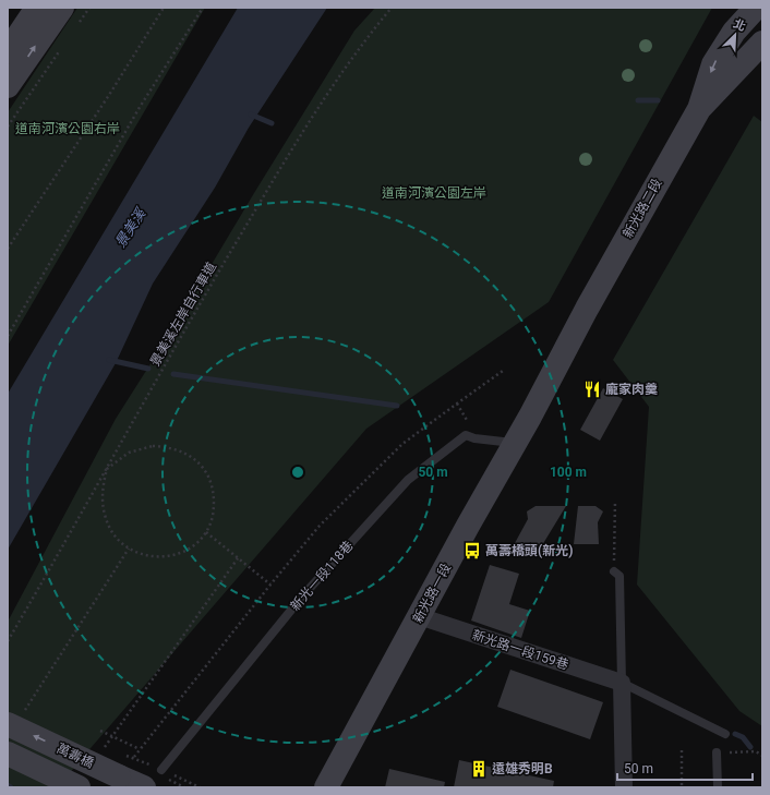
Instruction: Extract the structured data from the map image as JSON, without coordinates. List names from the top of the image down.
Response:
{
  "streets": {
    "street": [
      "新光路二段",
      "新光路一段",
      "新光路一段159巷",
      "萬壽橋"
    ],
    "lane": ["新光一段118巷"],
    "path": ["景美溪左岸自行車道"]
  },
  "crossings": [
    ["新光路二段", "新光路一段"],
    ["新光一段118巷", "新光路一段"],
    ["新光一段118巷", "萬壽橋"],
    ["新光路一段", "新光路一段159巷"]
  ],
  "water": ["景美溪"],
  "parks": ["道南河濱公園右岸", "道南河濱公園左岸"],
  "places": {
    "restaurant": ["龐家肉羹"],
    "bus stop": ["萬壽橋頭(新光)"],
    "building": ["遠雄秀明B"]
  },
  "scale_bar": "50 m",
  "north": "top right",
  "rings": ["50 m", "100 m"]
}
